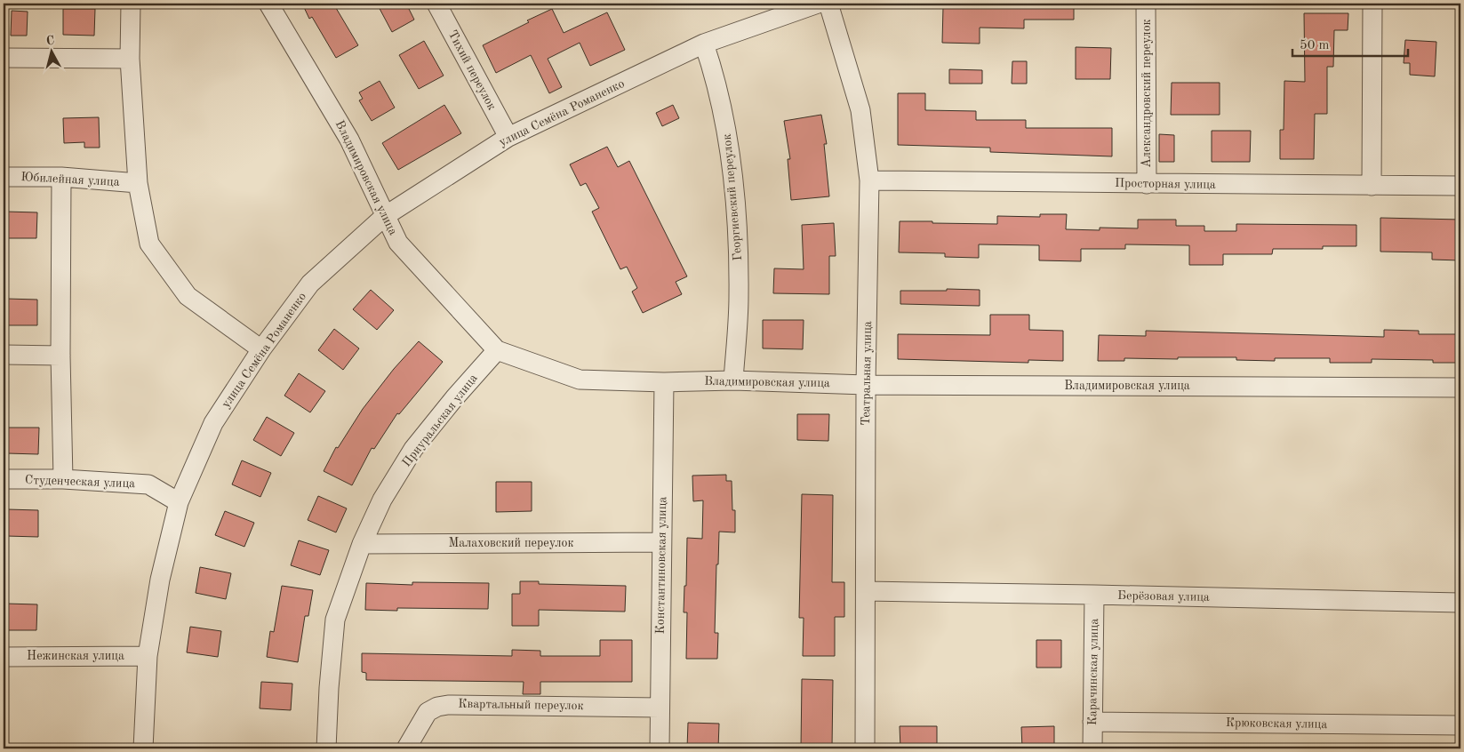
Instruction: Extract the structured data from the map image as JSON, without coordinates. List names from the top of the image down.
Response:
{
  "streets": {
    "street": [
      "Тихий переулок",
      "Александровский переулок",
      "улица Семёна Романенко",
      "Владимировская улица",
      "Юбилейная улица",
      "Просторная улица",
      "Георгиевский переулок",
      "Театральная улица",
      "Приуральская улица",
      "Студенческая улица",
      "Малаховский переулок",
      "Константиновская улица",
      "Берёзовая улица",
      "Нежинская улица",
      "Карачинская улица",
      "Квартальный переулок",
      "Крюковская улица"
    ]
  },
  "crossings": [
    ["Тихий переулок", "улица Семёна Романенко"],
    ["Александровский переулок", "Просторная улица"],
    ["улица Семёна Романенко", "Владимировская улица"],
    ["улица Семёна Романенко", "Георгиевский переулок"],
    ["улица Семёна Романенко", "Студенческая улица"],
    ["улица Семёна Романенко", "Нежинская улица"],
    ["Владимировская улица", "Георгиевский переулок"],
    ["Владимировская улица", "Театральная улица"],
    ["Владимировская улица", "Приуральская улица"],
    ["Владимировская улица", "Константиновская улица"],
    ["Просторная улица", "Театральная улица"],
    ["Театральная улица", "Берёзовая улица"],
    ["Приуральская улица", "Малаховский переулок"],
    ["Малаховский переулок", "Константиновская улица"],
    ["Константиновская улица", "Квартальный переулок"],
    ["Берёзовая улица", "Карачинская улица"],
    ["Карачинская улица", "Крюковская улица"]
  ],
  "scale_bar": "50 m",
  "north": "top"
}
